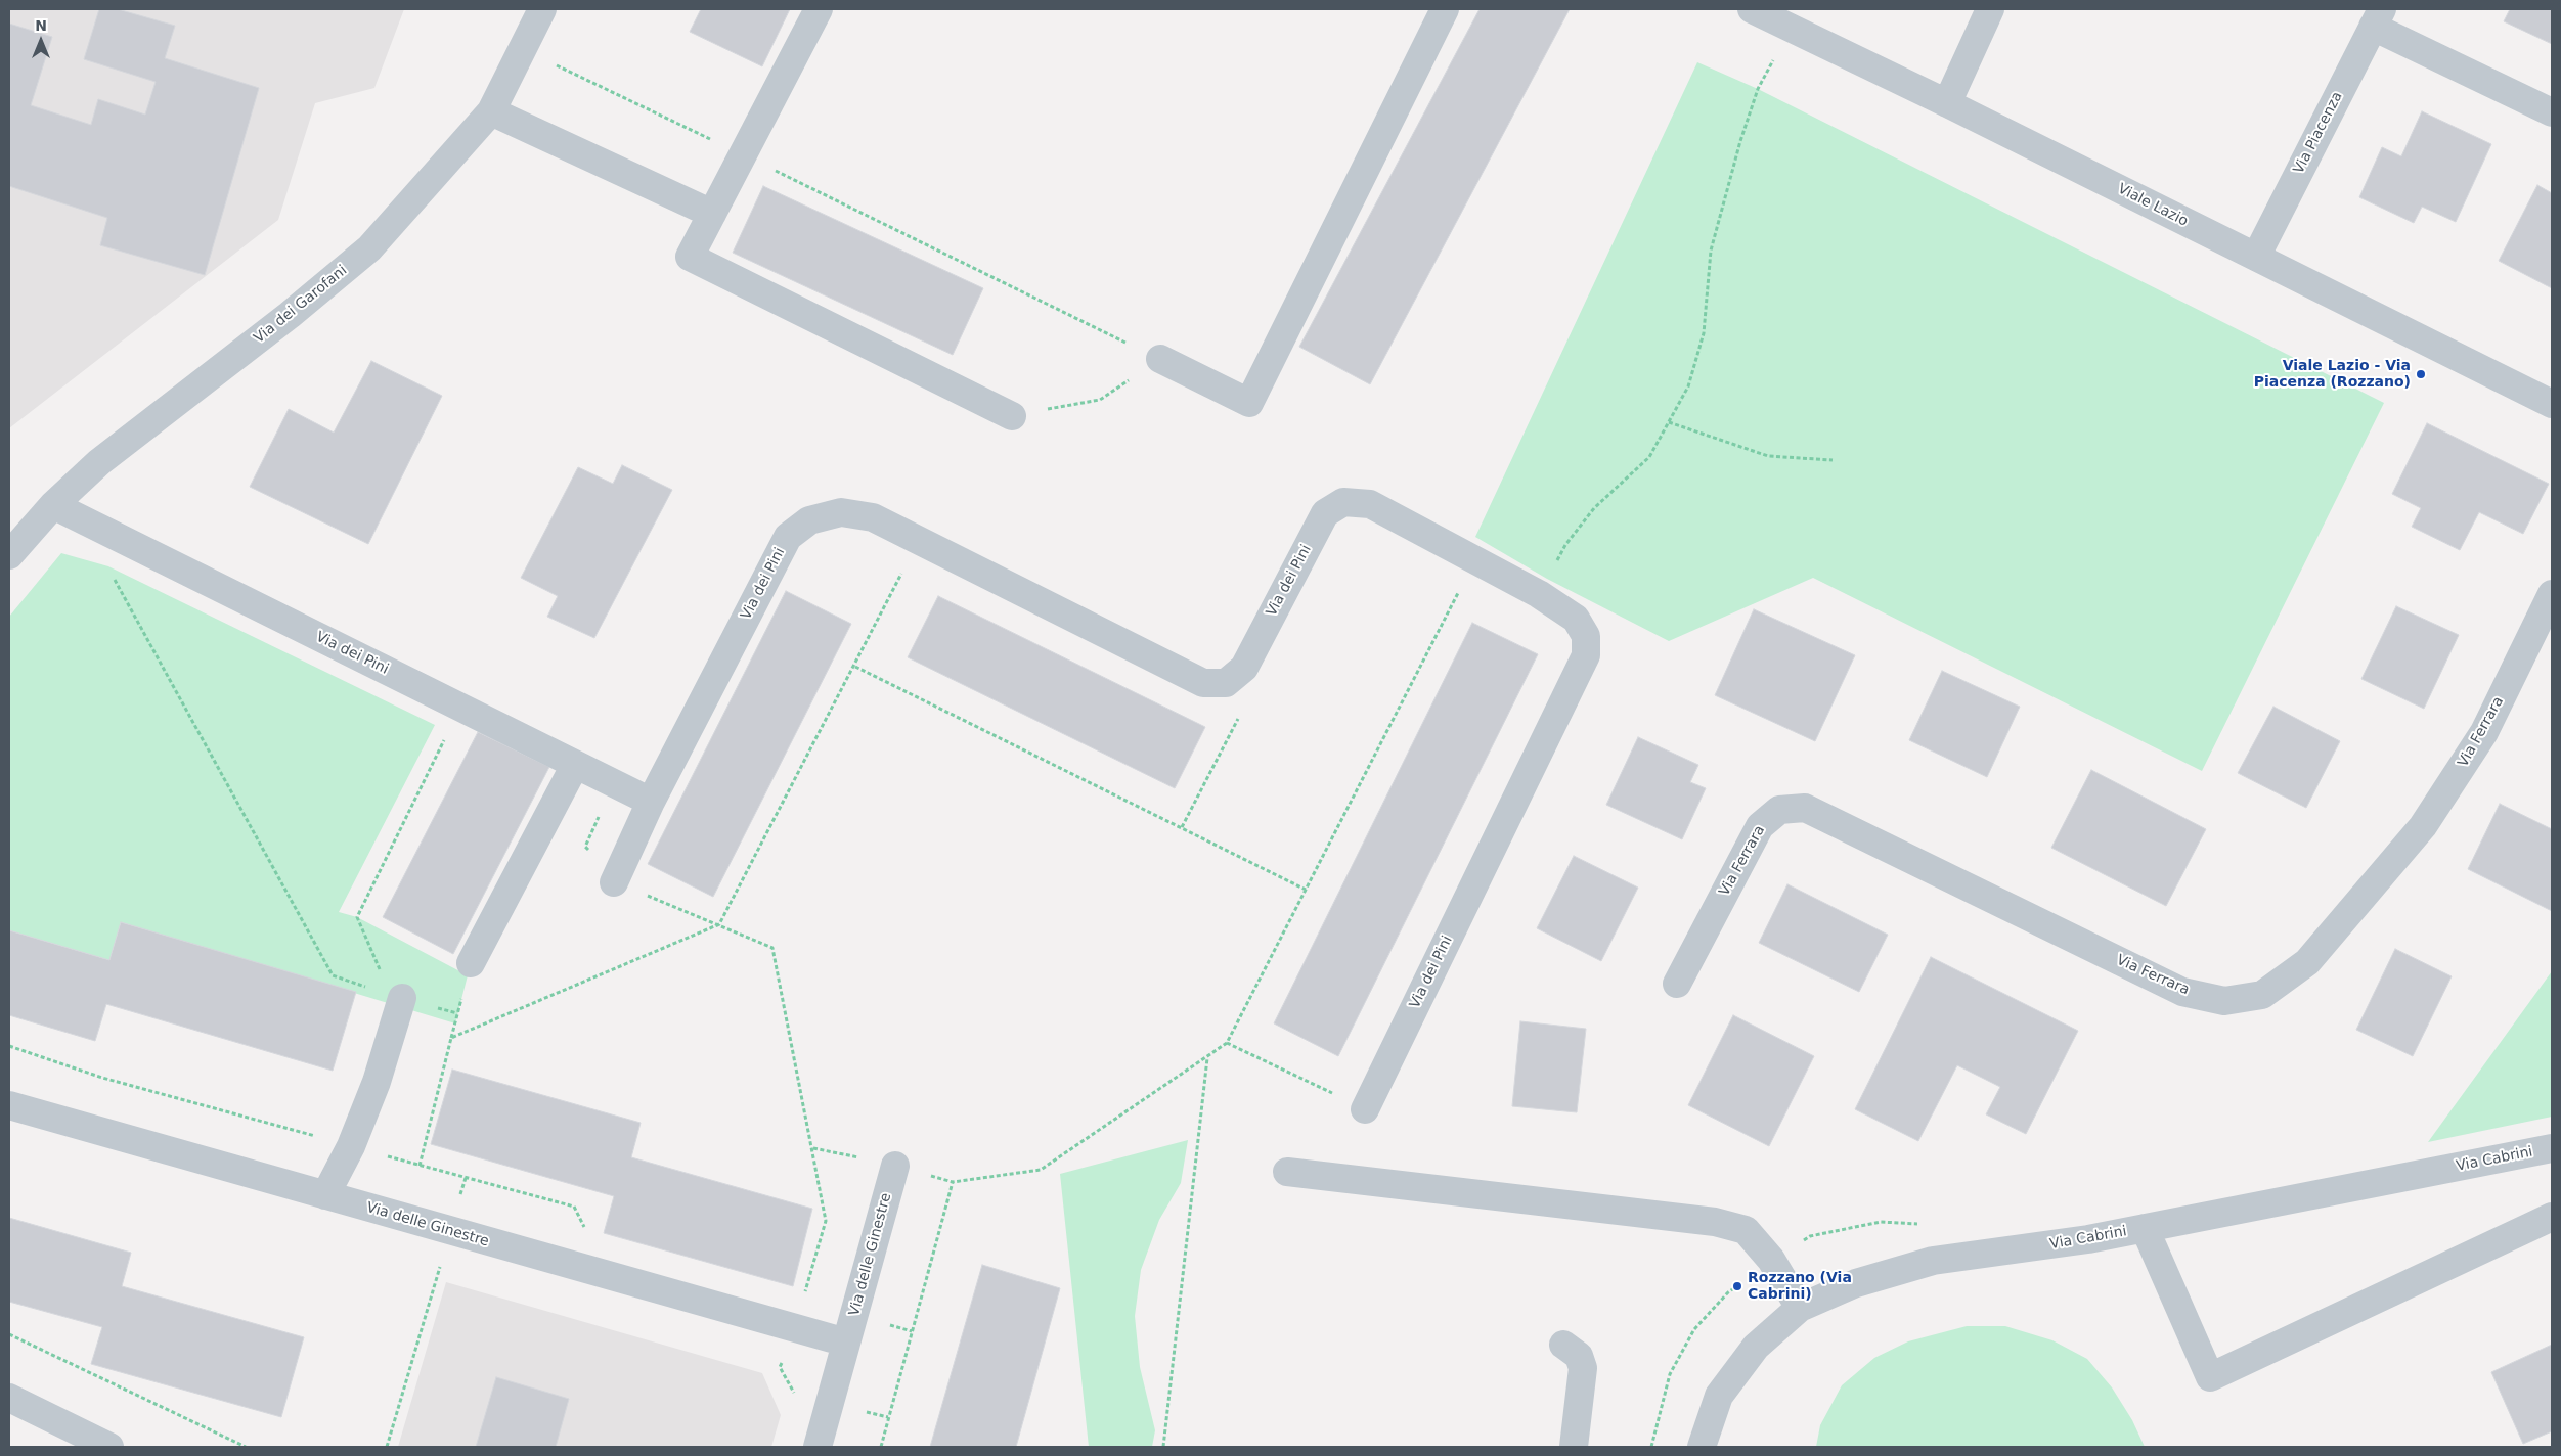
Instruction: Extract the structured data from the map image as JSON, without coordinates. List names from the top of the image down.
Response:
{
  "streets": {
    "street": [
      "Via Piacenza",
      "Viale Lazio",
      "Via dei Garofani",
      "Via dei Pini",
      "Via Ferrara",
      "Via Cabrini",
      "Via delle Ginestre"
    ]
  },
  "crossings": [
    ["Via Piacenza", "Viale Lazio"],
    ["Via dei Garofani", "Via dei Pini"]
  ],
  "places": ["Viale Lazio - Via Piacenza (Rozzano)", "Rozzano (Via Cabrini)"],
  "north": "top"
}
